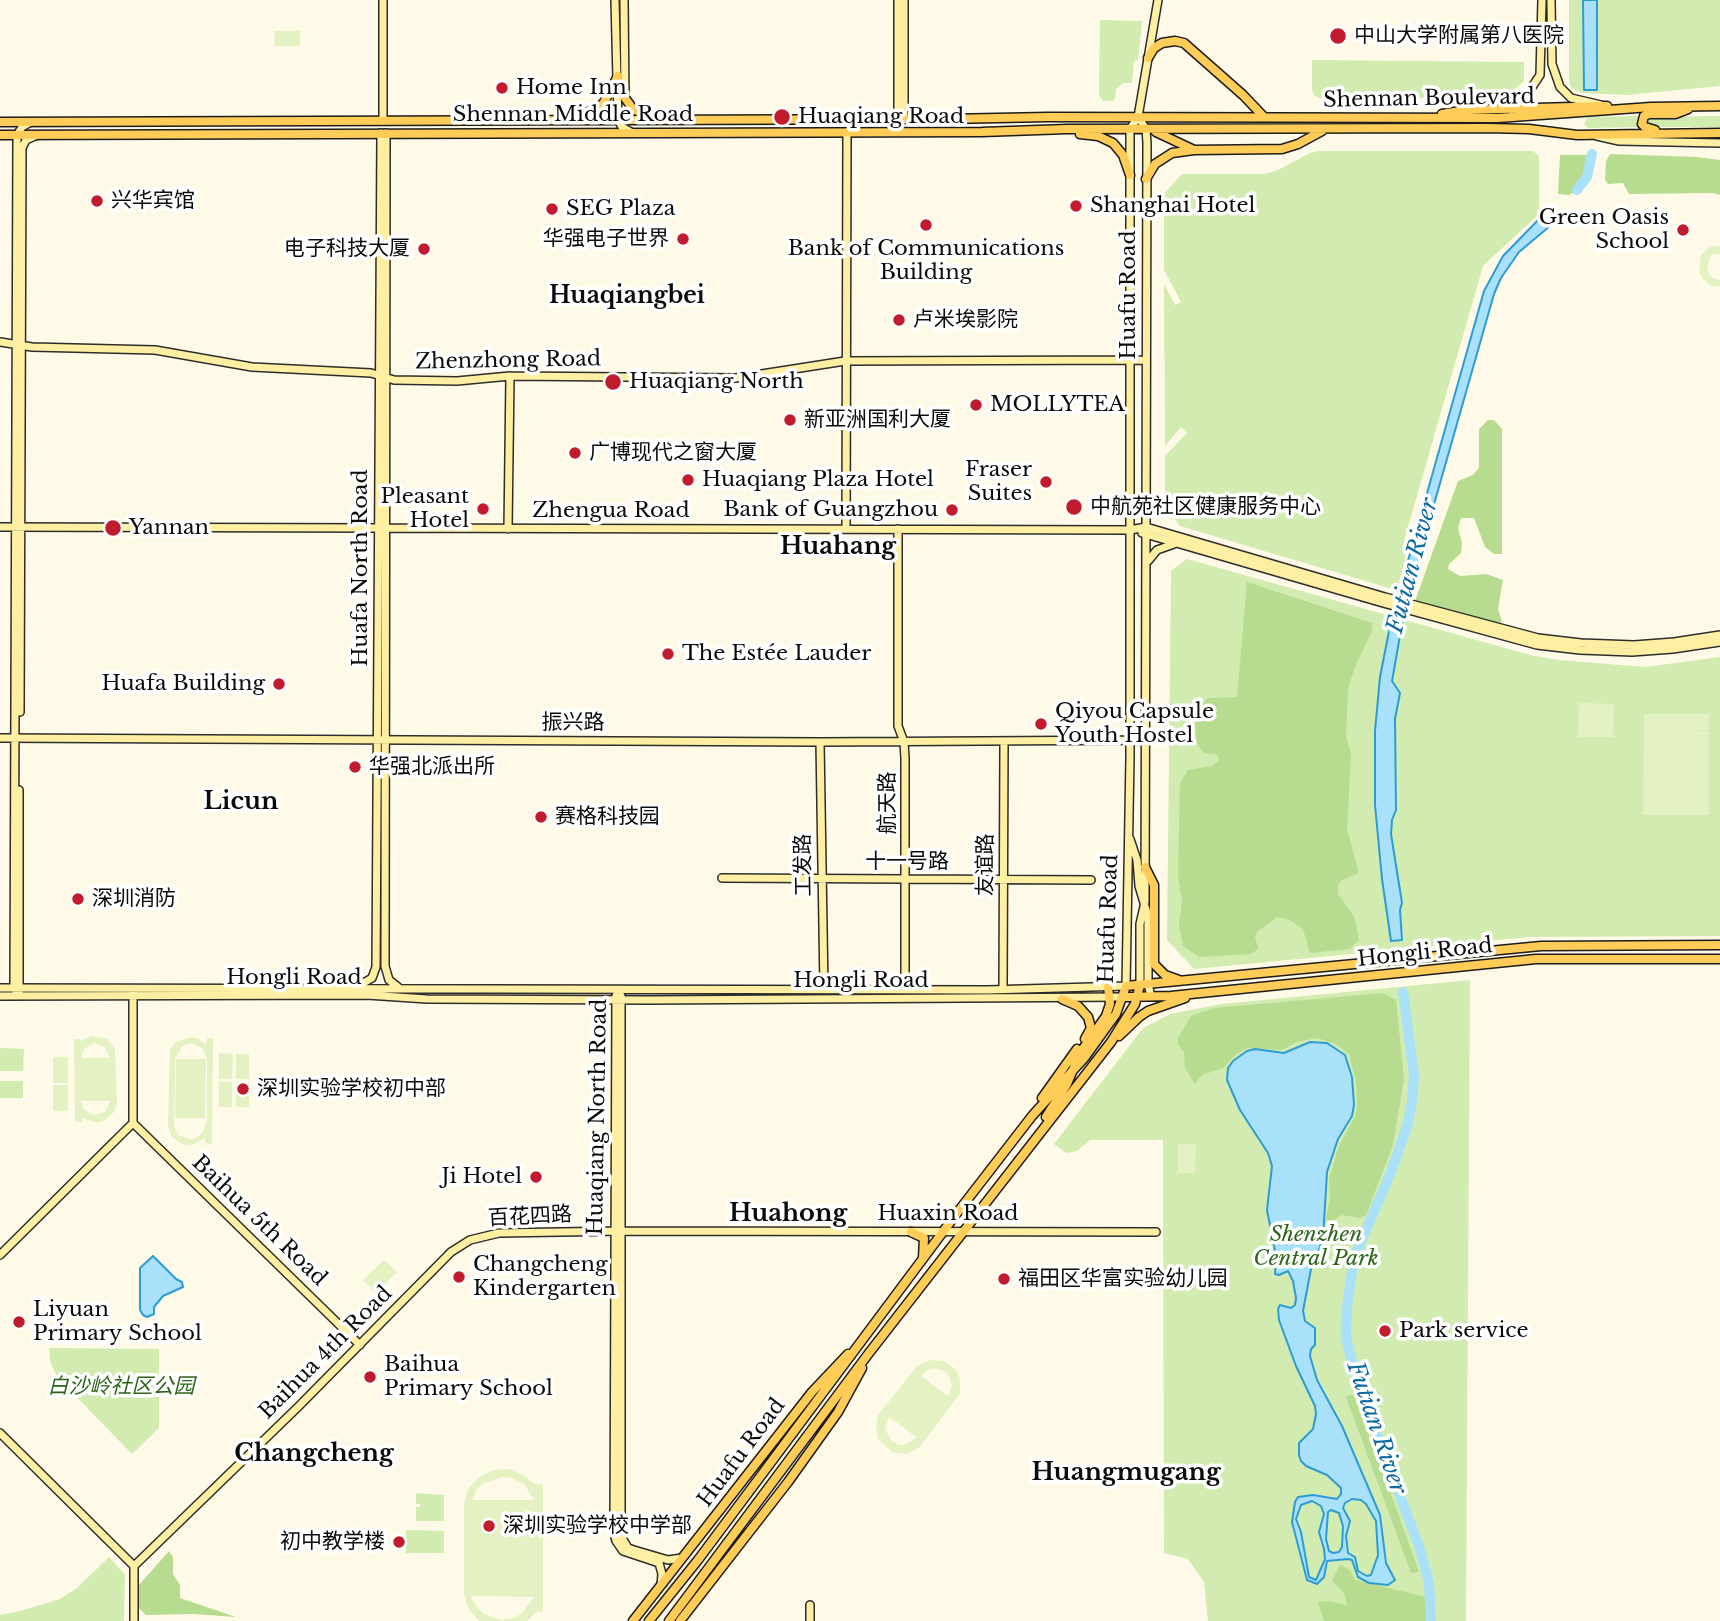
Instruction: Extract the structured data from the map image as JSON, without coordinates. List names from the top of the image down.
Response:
{
  "streets": {
    "main road": [
      "Shennan Boulevard",
      "Shennan Middle Road",
      "Huafu Road",
      "Zhenzhong Road",
      "Zhengua Road",
      "Huafa North Road",
      "振兴路",
      "航天路",
      "十一号路",
      "工发路",
      "友谊路",
      "Hongli Road",
      "Huaqiang North Road",
      "Huaxin Road",
      "百花四路",
      "Baihua 5th Road",
      "Baihua 4th Road"
    ]
  },
  "crossings": [
    ["Shennan Boulevard", "Shennan Middle Road"],
    ["Shennan Boulevard", "Huafu Road"],
    ["Shennan Middle Road", "Huafu Road"],
    ["Shennan Middle Road", "Huafa North Road"],
    ["Huafu Road", "Zhenzhong Road"],
    ["Huafu Road", "Zhengua Road"],
    ["Huafu Road", "振兴路"],
    ["Huafu Road", "Hongli Road"],
    ["Huafu Road", "Huaqiang North Road"],
    ["Huafu Road", "Huaxin Road"],
    ["Zhenzhong Road", "Huafa North Road"],
    ["Zhengua Road", "Huafa North Road"],
    ["Zhengua Road", "航天路"],
    ["Huafa North Road", "振兴路"],
    ["Huafa North Road", "Hongli Road"],
    ["振兴路", "航天路"],
    ["振兴路", "工发路"],
    ["振兴路", "友谊路"],
    ["航天路", "十一号路"],
    ["航天路", "Hongli Road"],
    ["十一号路", "工发路"],
    ["十一号路", "友谊路"],
    ["工发路", "Hongli Road"],
    ["友谊路", "Hongli Road"],
    ["Hongli Road", "Huaqiang North Road"],
    ["Huaqiang North Road", "Huaxin Road"],
    ["Huaqiang North Road", "百花四路"],
    ["Huaxin Road", "百花四路"],
    ["百花四路", "Baihua 5th Road"],
    ["百花四路", "Baihua 4th Road"],
    ["Baihua 5th Road", "Baihua 4th Road"]
  ],
  "districts": [
    "Huaqiangbei",
    "Huahang",
    "Licun",
    "Huahong",
    "Changcheng",
    "Huangmugang"
  ],
  "water": ["Futian River"],
  "parks": ["Shenzhen Central Park", "白沙岭社区公园"],
  "places": [
    "中山大学附属第八医院",
    "Home Inn",
    "Huaqiang Road",
    "兴华宾馆",
    "Shanghai Hotel",
    "SEG Plaza",
    "Bank of Communications Building",
    "Green Oasis School",
    "华强电子世界",
    "电子科技大厦",
    "卢米埃影院",
    "Huaqiang North",
    "MOLLYTEA",
    "新亚洲国利大厦",
    "广博现代之窗大厦",
    "Huaqiang Plaza Hotel",
    "Fraser Suites",
    "中航苑社区健康服务中心",
    "Pleasant Hotel",
    "Bank of Guangzhou",
    "Yannan",
    "The Estée Lauder",
    "Huafa Building",
    "Qiyou Capsule Youth Hostel",
    "华强北派出所",
    "赛格科技园",
    "深圳消防",
    "深圳实验学校初中部",
    "Ji Hotel",
    "Changcheng Kindergarten",
    "福田区华富实验幼儿园",
    "Liyuan Primary School",
    "Park service",
    "Baihua Primary School",
    "深圳实验学校中学部",
    "初中教学楼"
  ]
}
